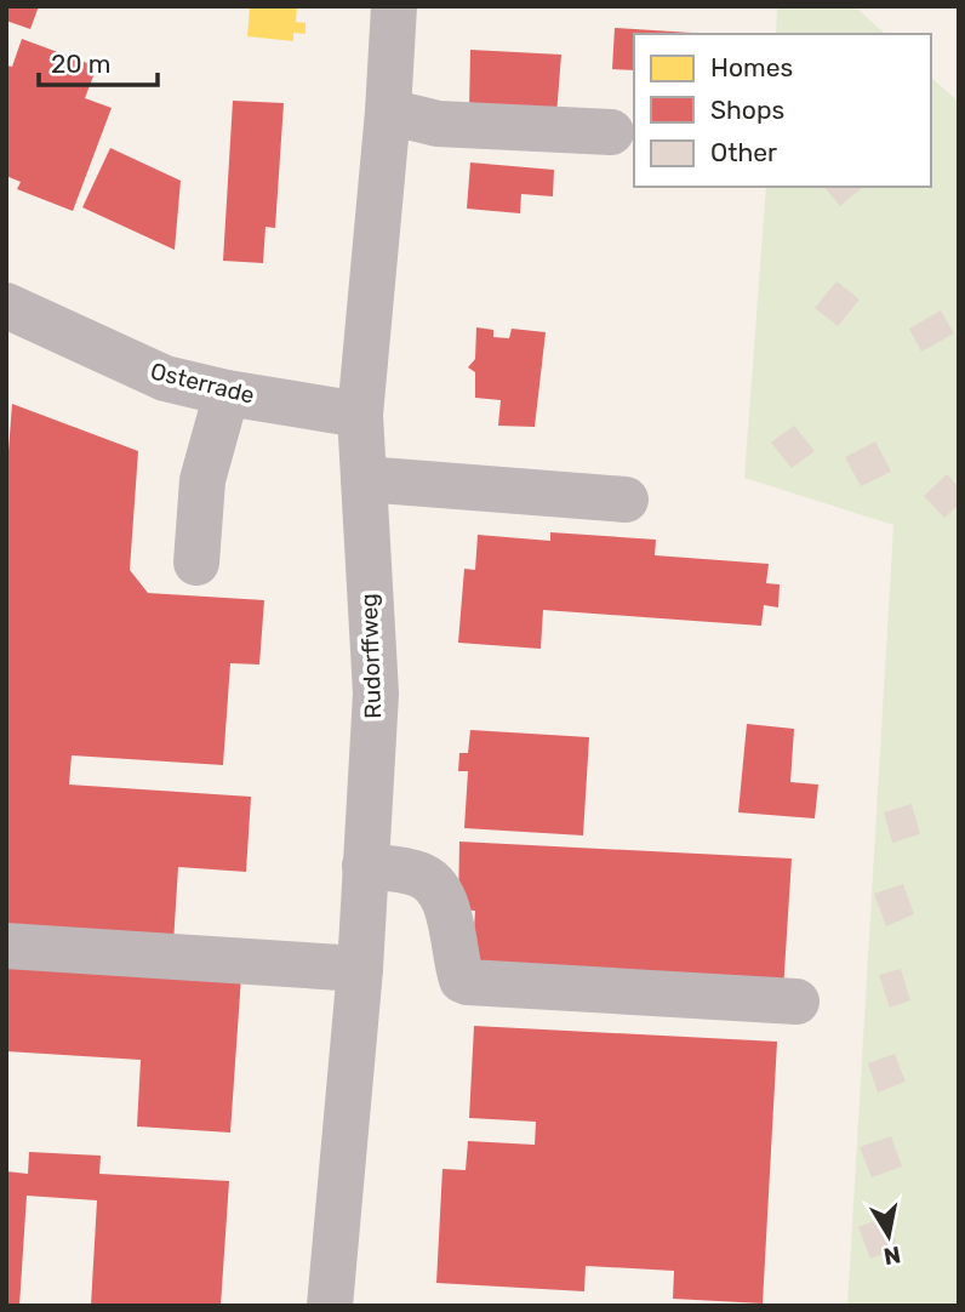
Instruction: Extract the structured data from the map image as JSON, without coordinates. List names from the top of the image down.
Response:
{
  "streets": {
    "street": ["Osterrade", "Rudorffweg"]
  },
  "crossings": [
    ["Osterrade", "Rudorffweg"]
  ],
  "legend": ["Homes", "Shops", "Other"],
  "scale_bar": "20 m",
  "north": "bottom"
}
